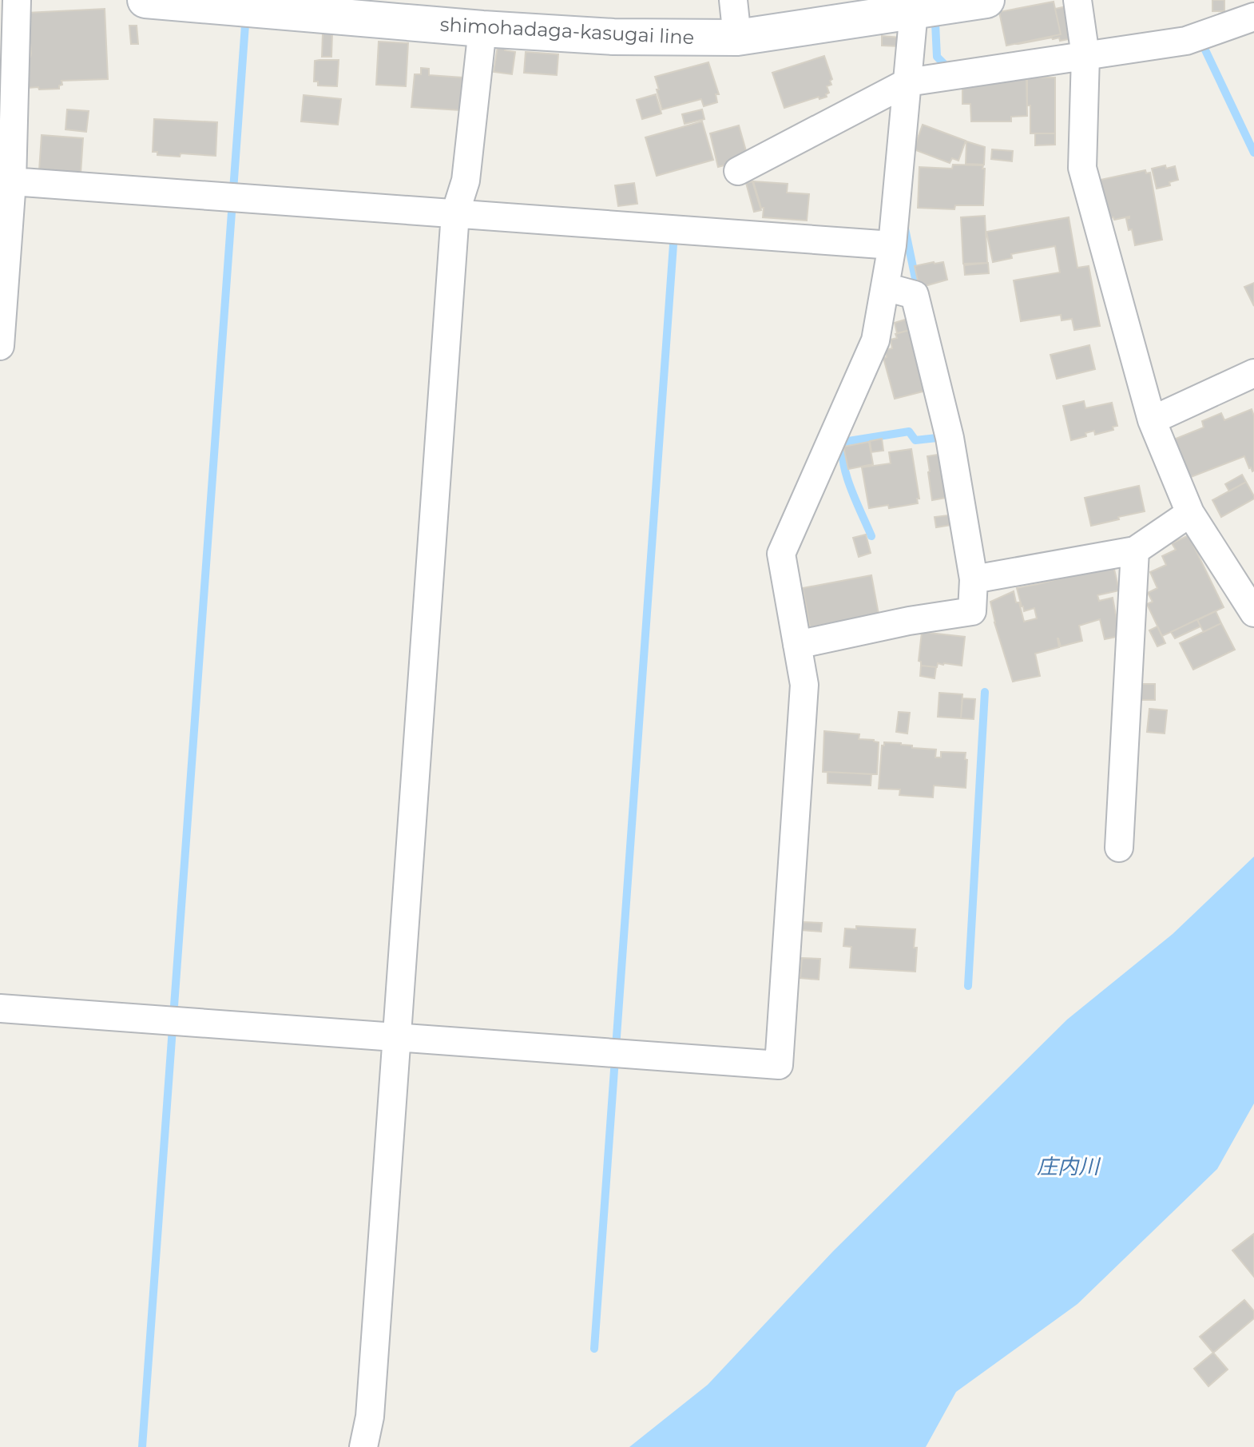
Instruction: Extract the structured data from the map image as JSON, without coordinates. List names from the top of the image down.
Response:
{
  "streets": {
    "main road": ["shimohadaga-kasugai line"]
  },
  "water": ["庄内川"]
}
